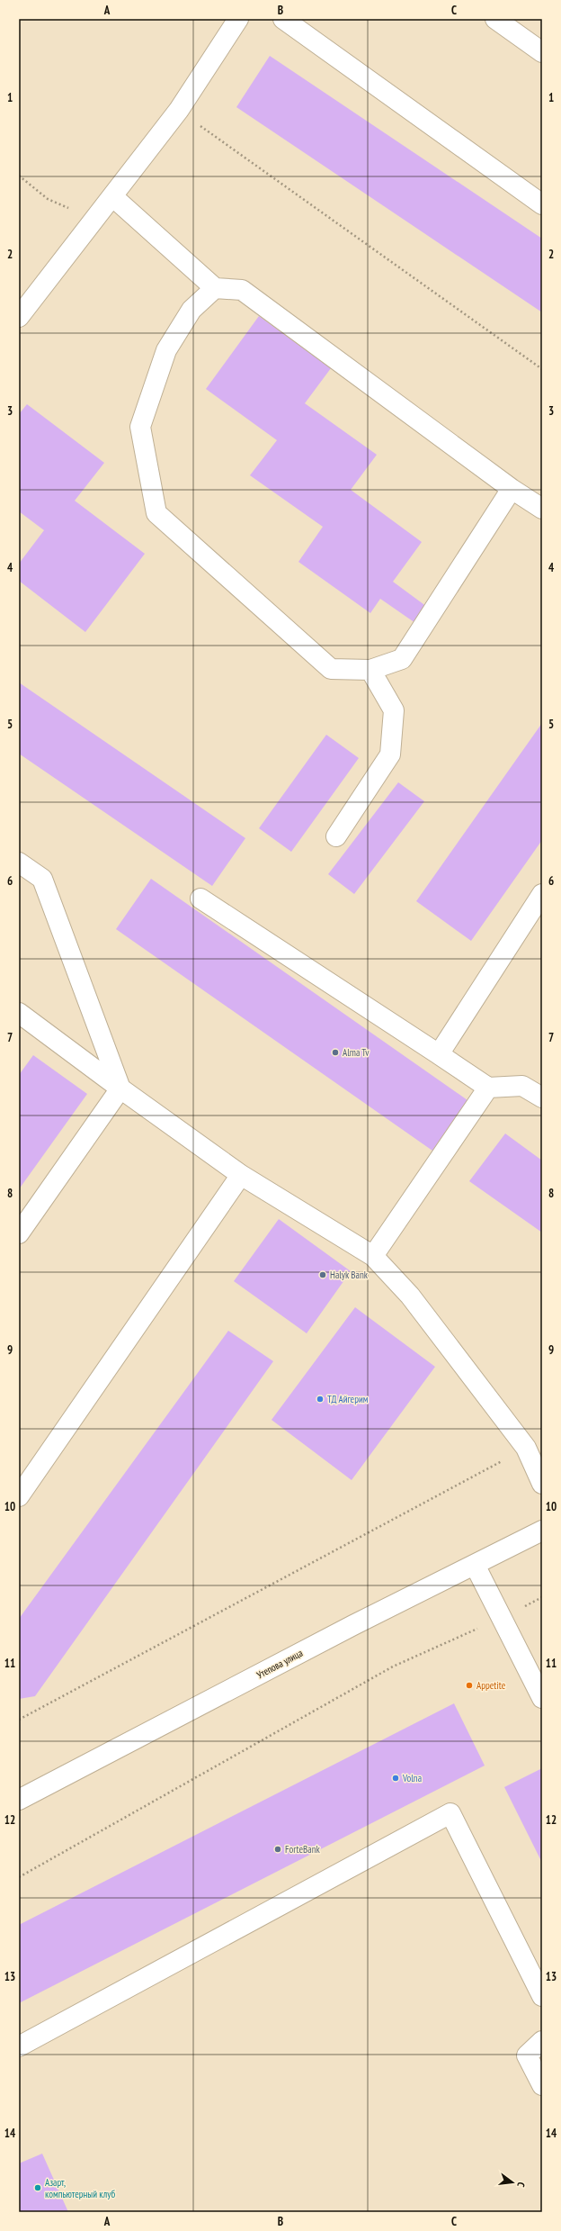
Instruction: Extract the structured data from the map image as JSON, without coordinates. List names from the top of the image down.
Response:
{
  "streets": {
    "street": ["Утепова улица"]
  },
  "places": [
    "Alma Tv",
    "Halyk Bank",
    "ТД Айгерим",
    "Appetite",
    "Volna",
    "ForteBank",
    "Азарт, компьютерный клуб"
  ],
  "north": "right",
  "grid": {
    "columns": ["A", "B", "C"],
    "rows": [
      "1",
      "2",
      "3",
      "4",
      "5",
      "6",
      "7",
      "8",
      "9",
      "10",
      "11",
      "12",
      "13",
      "14"
    ]
  }
}
